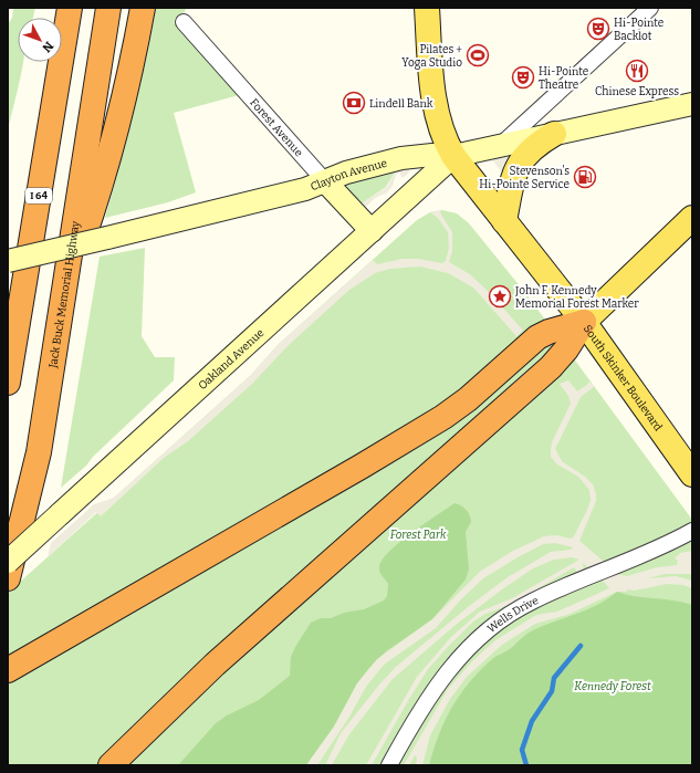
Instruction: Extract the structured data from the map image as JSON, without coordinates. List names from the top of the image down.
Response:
{
  "streets": {
    "highway": ["I 64", "Jack Buck Memorial Highway"],
    "main road": ["South Skinker Boulevard"],
    "street": [
      "Forest Avenue",
      "Clayton Avenue",
      "Oakland Avenue",
      "Wells Drive"
    ]
  },
  "crossings": [
    ["Forest Avenue", "Clayton Avenue"],
    ["Forest Avenue", "Oakland Avenue"],
    ["Clayton Avenue", "Oakland Avenue"],
    ["Clayton Avenue", "South Skinker Boulevard"],
    ["Oakland Avenue", "South Skinker Boulevard"]
  ],
  "parks": ["Forest Park", "Kennedy Forest"],
  "places": {
    "theatre": ["Hi-Pointe Backlot", "Hi-Pointe Theatre"],
    "sports": ["Pilates + Yoga Studio"],
    "restaurant": ["Chinese Express"],
    "bank": ["Lindell Bank"],
    "fuel station": ["Stevenson's Hi-Pointe Service"],
    "place": ["John F. Kennedy Memorial Forest Marker"]
  },
  "north": "bottom right"
}
